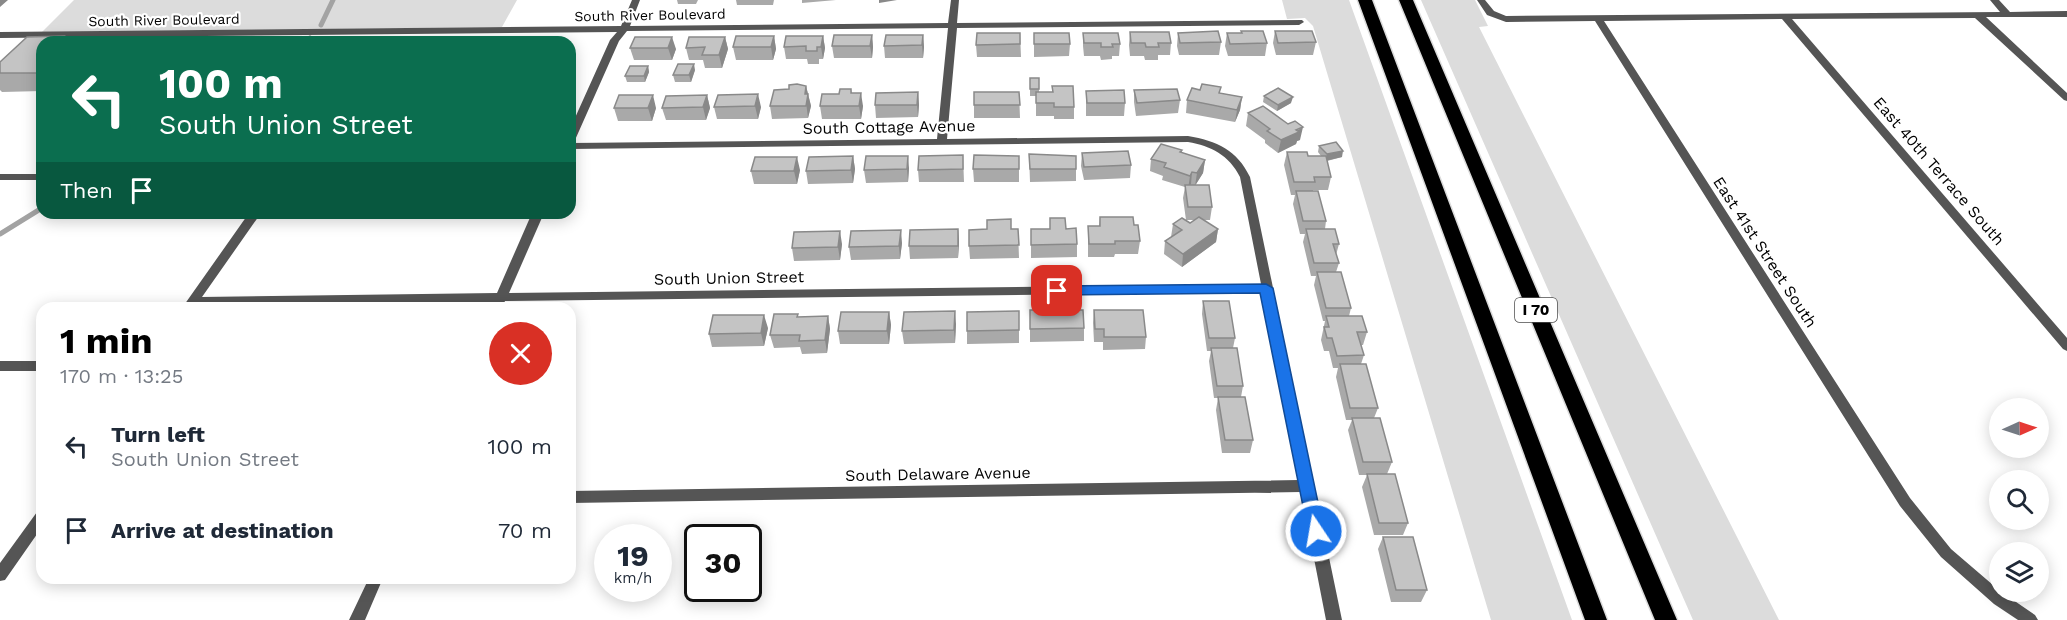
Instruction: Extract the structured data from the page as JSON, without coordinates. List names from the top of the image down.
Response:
{
  "streets": {
    "highway": ["I 70"],
    "street": [
      "South River Boulevard",
      "South Cottage Avenue",
      "East 40th Terrace South",
      "East 41st Street South",
      "South Union Street",
      "South Delaware Avenue"
    ]
  },
  "crossings": [
    ["South Cottage Avenue", "South Union Street"]
  ],
  "north": "right",
  "page": {
    "turn": ["100 m", "South Union Street"],
    "then": "Then",
    "heading": ["1 min", "170 m · 13:25"],
    "list": [
      {
        "name": "Turn left",
        "note": "South Union Street",
        "value": "100 m"
      },
      {
        "name": "Arrive at destination",
        "value": "70 m"
      }
    ],
    "speed": "19 km/h",
    "limit": "30"
  }
}
